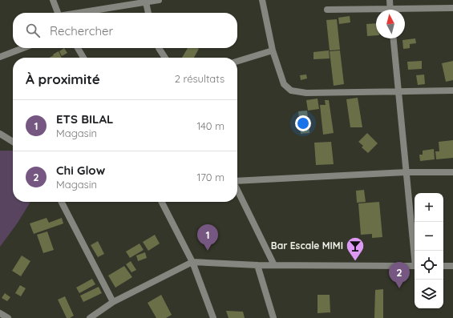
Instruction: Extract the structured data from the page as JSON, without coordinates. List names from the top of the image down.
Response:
{
  "places": {
    "bar": ["Bar Escale MIMI"]
  },
  "north": "top",
  "page": {
    "search": "Rechercher",
    "heading": ["À proximité", "2 résultats"],
    "list": [
      {
        "mark": "1",
        "name": "ETS BILAL",
        "note": "Magasin",
        "value": "140 m"
      },
      {
        "mark": "2",
        "name": "Chi Glow",
        "note": "Magasin",
        "value": "170 m"
      }
    ],
    "map_buttons": ["+", "−"],
    "pins": ["1", "2"]
  }
}
